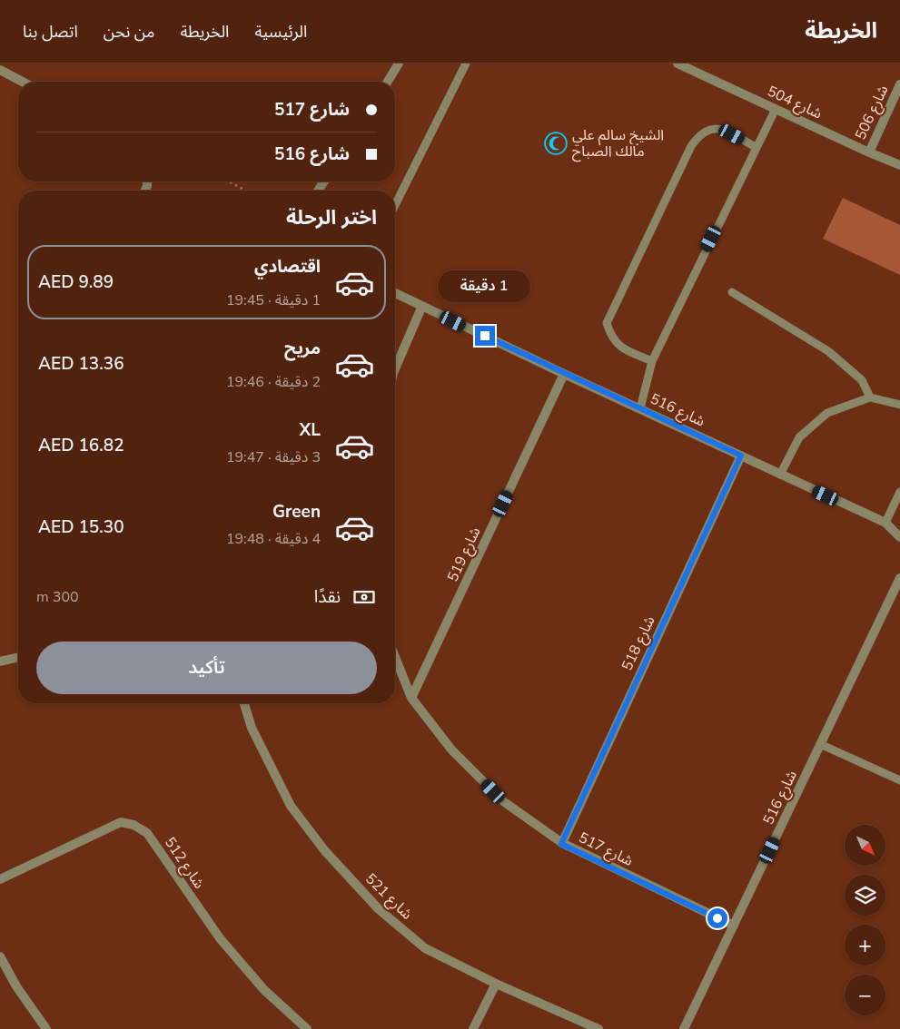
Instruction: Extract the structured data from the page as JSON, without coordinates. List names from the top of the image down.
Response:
{
  "streets": {
    "street": [
      "شارع 504",
      "شارع 506",
      "شارع 516",
      "شارع 519",
      "شارع 518",
      "شارع 517",
      "شارع 512",
      "شارع 521"
    ]
  },
  "crossings": [
    ["شارع 504", "شارع 506"],
    ["شارع 516", "شارع 519"],
    ["شارع 516", "شارع 518"],
    ["شارع 516", "شارع 517"],
    ["شارع 519", "شارع 517"],
    ["شارع 518", "شارع 517"]
  ],
  "places": {
    "mosque": ["الشيخ سالم علي مالك الصباح"]
  },
  "north": "bottom right",
  "page": {
    "header": "الخريطة",
    "nav": [
      "الرئيسية",
      "الخريطة",
      "من نحن",
      "اتصل بنا"
    ],
    "banner": ["شارع 517", "شارع 516"],
    "heading": "اختر الرحلة",
    "list": [
      {
        "name": "اقتصادي",
        "note": "1 دقيقة · 19:45",
        "value": "AED 9.89"
      },
      {
        "name": "مريح",
        "note": "2 دقيقة · 19:46",
        "value": "AED 13.36"
      },
      {
        "name": "XL",
        "note": "3 دقيقة · 19:47",
        "value": "AED 16.82"
      },
      {
        "name": "Green",
        "note": "4 دقيقة · 19:48",
        "value": "AED 15.30"
      }
    ],
    "bubble": "1 دقيقة",
    "pay": ["نقدًا", "300 m"],
    "buttons": "تأكيد",
    "map_buttons": ["+", "−"]
  }
}
